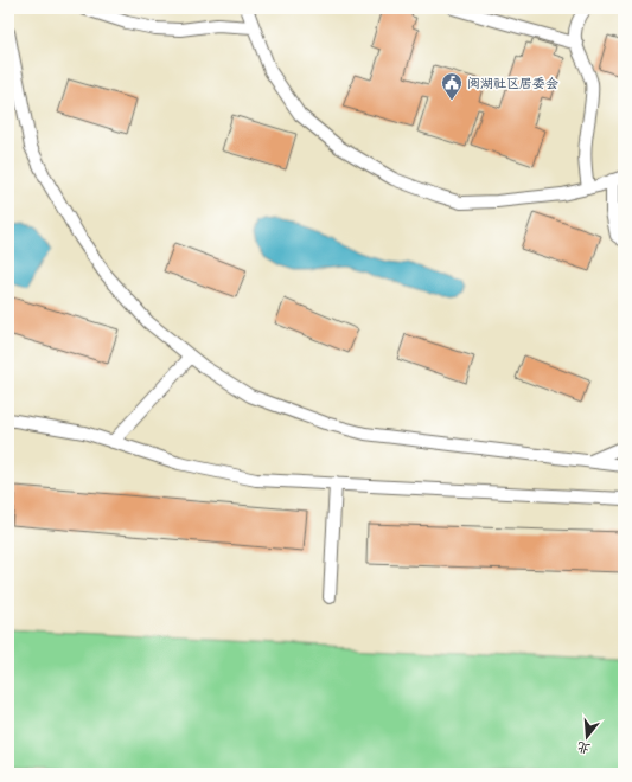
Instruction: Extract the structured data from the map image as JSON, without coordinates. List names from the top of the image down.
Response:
{
  "places": {
    "public building": ["阅湖社区居委会"]
  },
  "north": "bottom"
}
